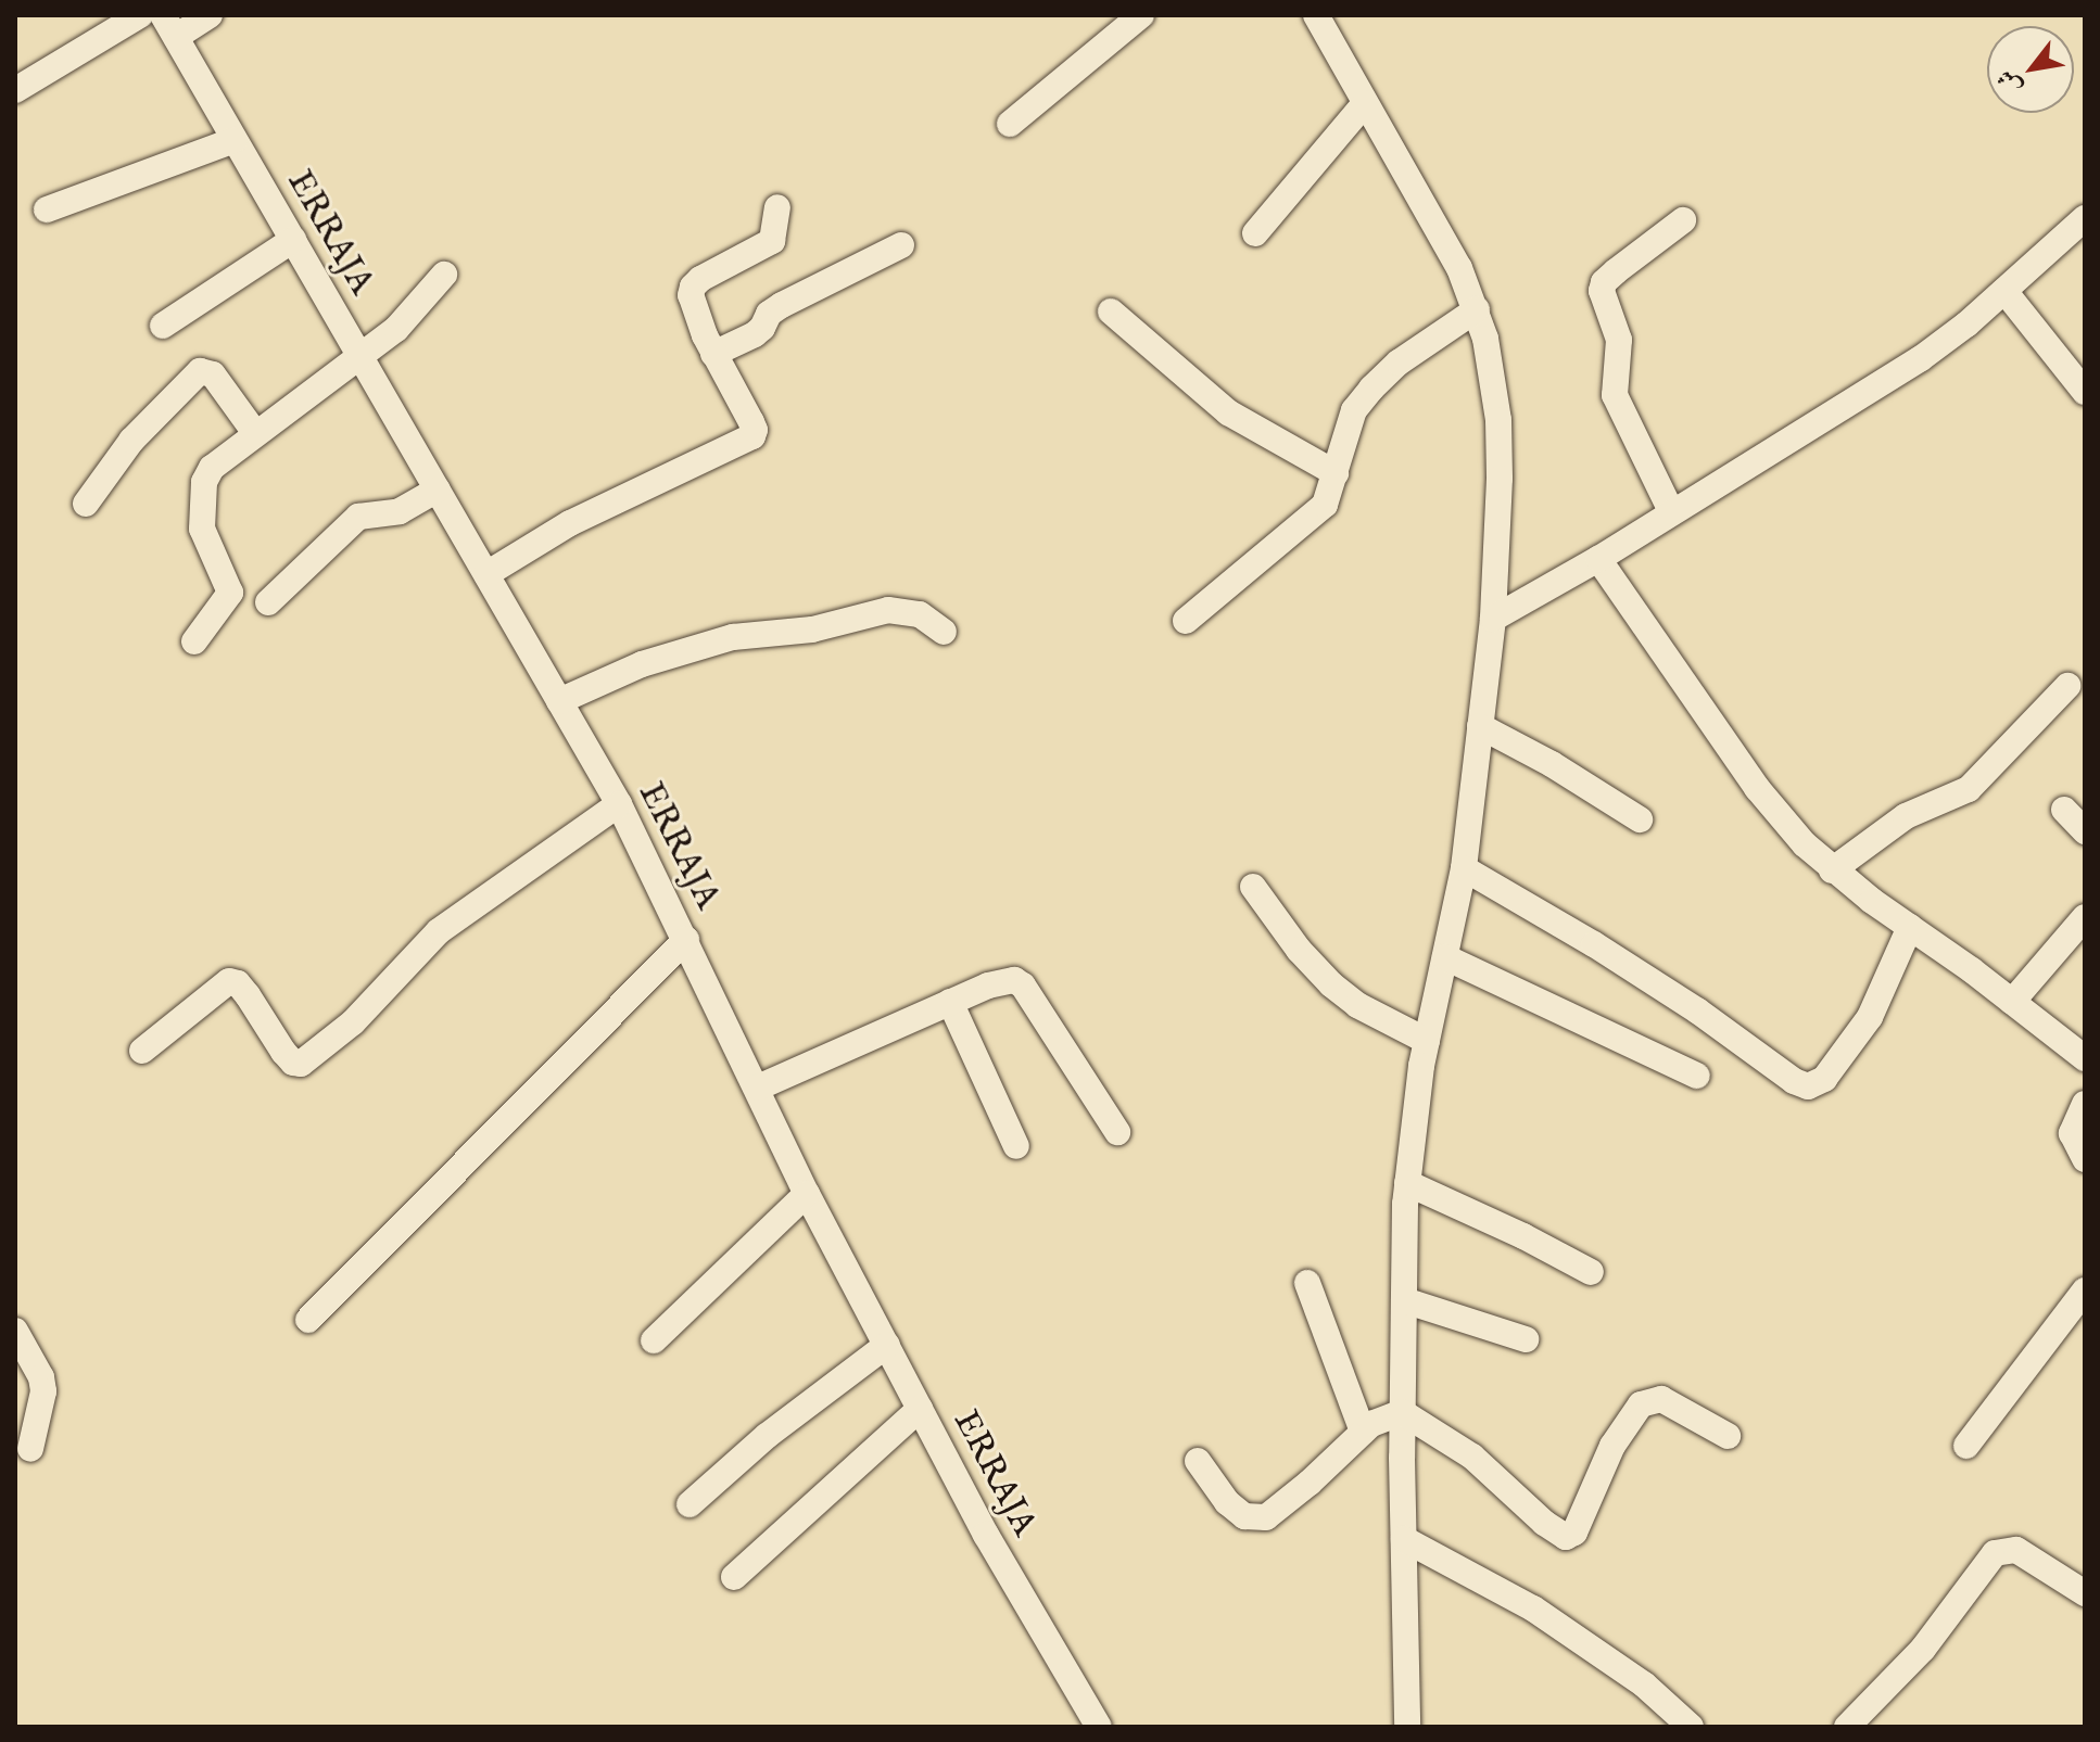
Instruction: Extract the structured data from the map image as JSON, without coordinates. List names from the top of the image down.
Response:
{
  "streets": {
    "street": ["ERRAJA"]
  },
  "north": "bottom left"
}
